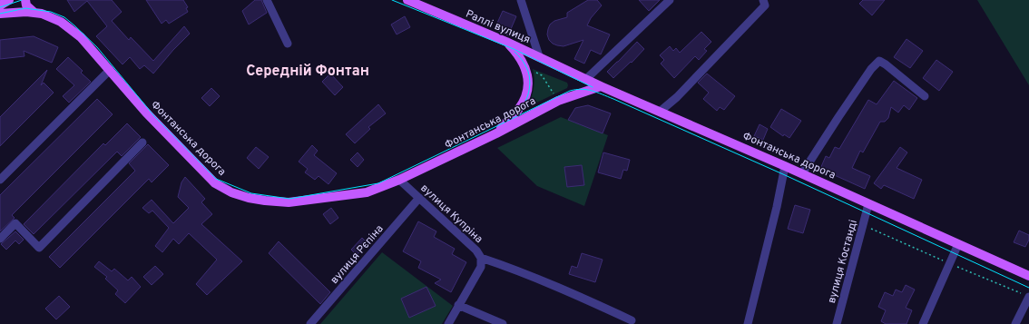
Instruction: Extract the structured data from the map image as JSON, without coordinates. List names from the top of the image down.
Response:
{
  "streets": {
    "main road": ["Раллі вулиця", "Фонтанська дорога"],
    "street": ["вулиця Купріна", "вулиця Рєпіна", "вулиця Костанді"]
  },
  "crossings": [
    ["Раллі вулиця", "Фонтанська дорога"],
    ["Фонтанська дорога", "вулиця Купріна"],
    ["Фонтанська дорога", "вулиця Костанді"],
    ["вулиця Купріна", "вулиця Рєпіна"]
  ],
  "districts": ["Середній Фонтан"]
}
